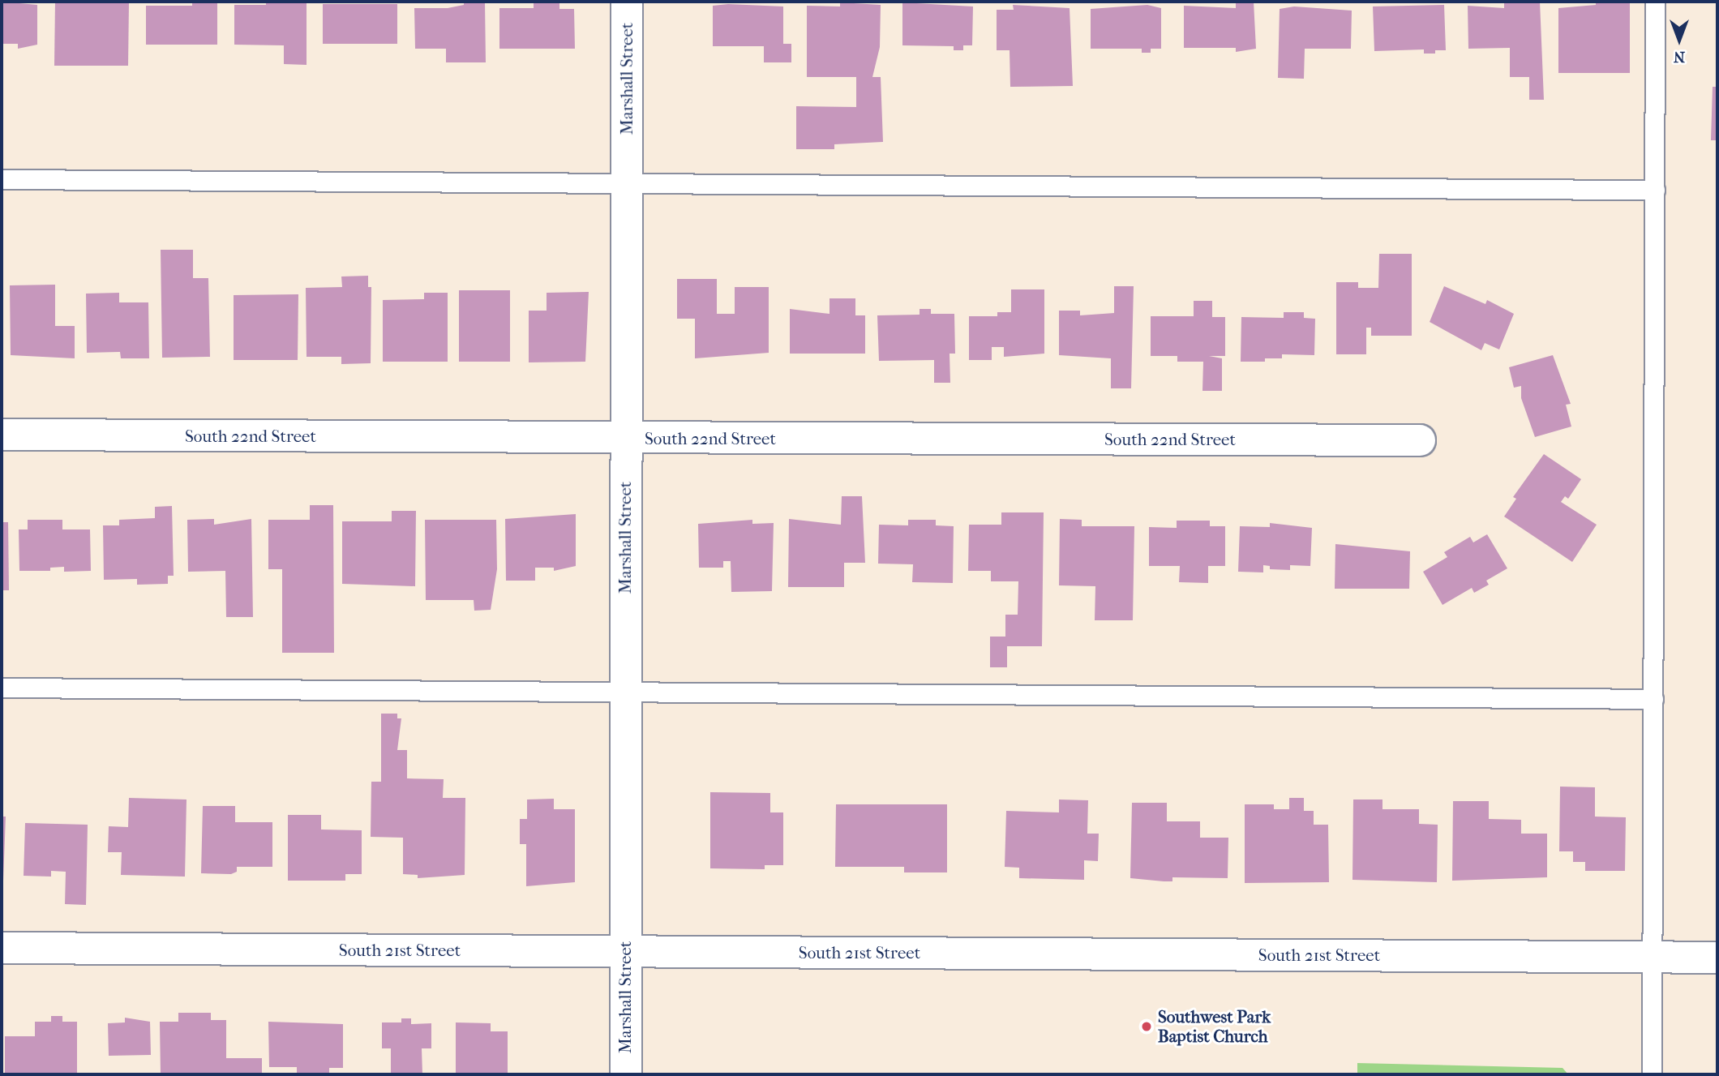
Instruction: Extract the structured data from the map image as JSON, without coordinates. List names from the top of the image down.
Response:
{
  "streets": {
    "street": ["Marshall Street", "South 22nd Street", "South 21st Street"]
  },
  "crossings": [
    ["Marshall Street", "South 22nd Street"],
    ["Marshall Street", "South 21st Street"]
  ],
  "places": ["Southwest Park Baptist Church"],
  "north": "bottom"
}
